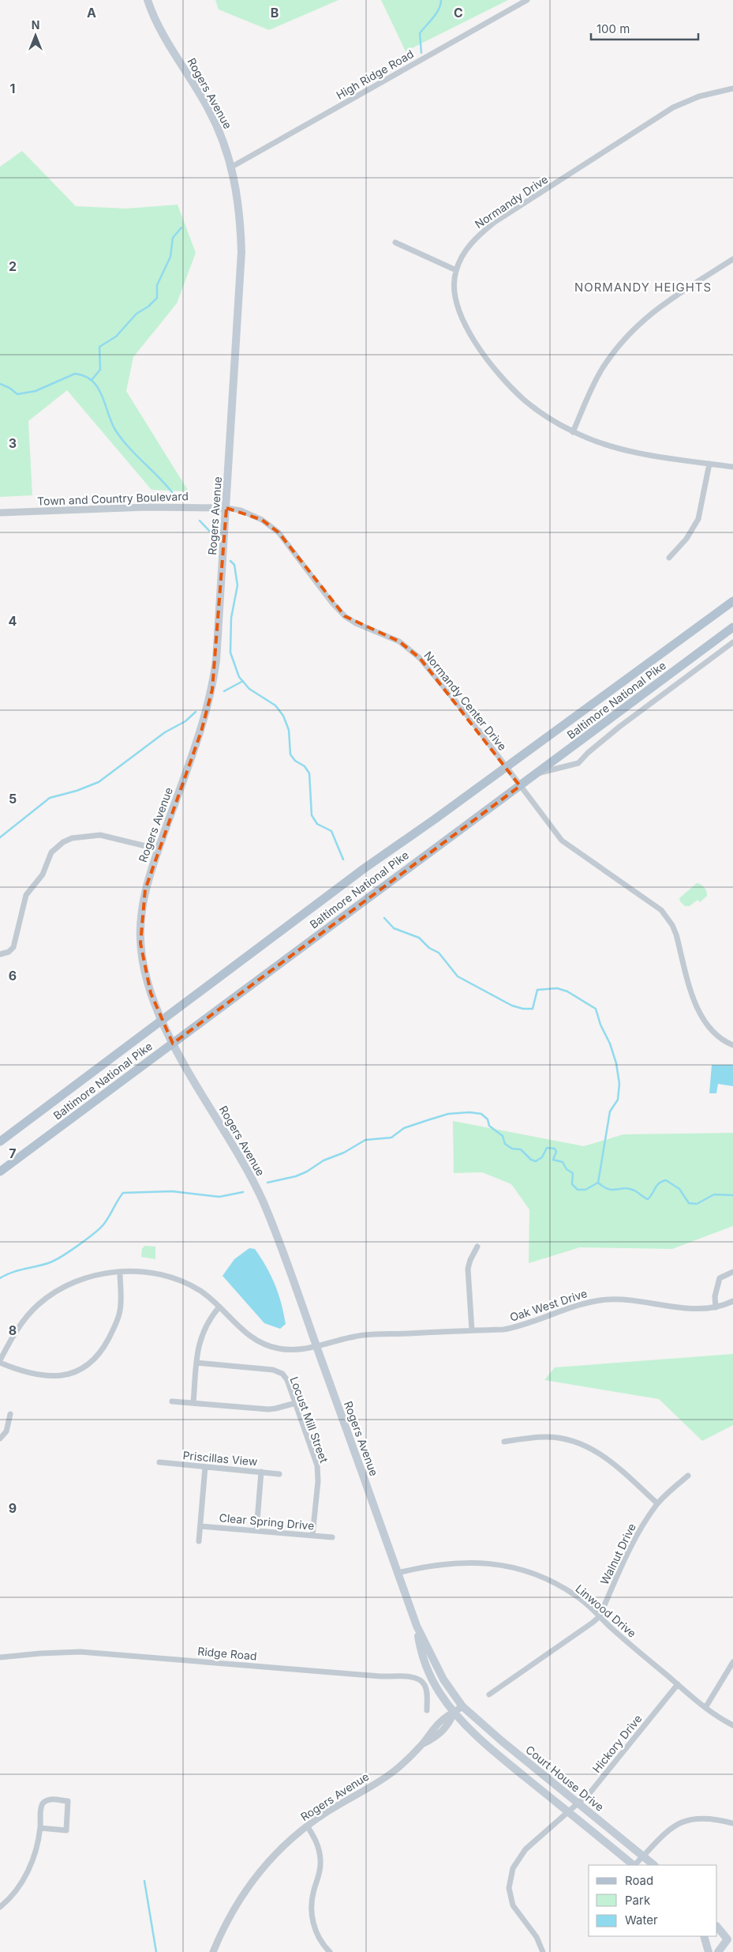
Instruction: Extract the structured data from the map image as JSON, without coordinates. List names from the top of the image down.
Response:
{
  "streets": {
    "main road": ["Rogers Avenue", "Baltimore National Pike", "Court House Drive"],
    "street": [
      "High Ridge Road",
      "Normandy Drive",
      "Town and Country Boulevard",
      "Normandy Center Drive",
      "Oak West Drive",
      "Locust Mill Street",
      "Priscillas View",
      "Clear Spring Drive",
      "Walnut Drive",
      "Linwood Drive",
      "Ridge Road",
      "Hickory Drive"
    ]
  },
  "crossings": [
    ["High Ridge Road", "Rogers Avenue"],
    ["Rogers Avenue", "Town and Country Boulevard"],
    ["Rogers Avenue", "Baltimore National Pike"],
    ["Rogers Avenue", "Normandy Center Drive"],
    ["Rogers Avenue", "Oak West Drive"],
    ["Rogers Avenue", "Linwood Drive"],
    ["Rogers Avenue", "Court House Drive"],
    ["Town and Country Boulevard", "Normandy Center Drive"],
    ["Baltimore National Pike", "Normandy Center Drive"],
    ["Locust Mill Street", "Clear Spring Drive"],
    ["Walnut Drive", "Linwood Drive"],
    ["Linwood Drive", "Hickory Drive"],
    ["Hickory Drive", "Court House Drive"]
  ],
  "districts": ["NORMANDY HEIGHTS"],
  "legend": ["Road", "Park", "Water"],
  "scale_bar": "100 m",
  "north": "top",
  "grid": {
    "columns": ["A", "B", "C"],
    "rows": [
      "1",
      "2",
      "3",
      "4",
      "5",
      "6",
      "7",
      "8",
      "9"
    ]
  }
}
